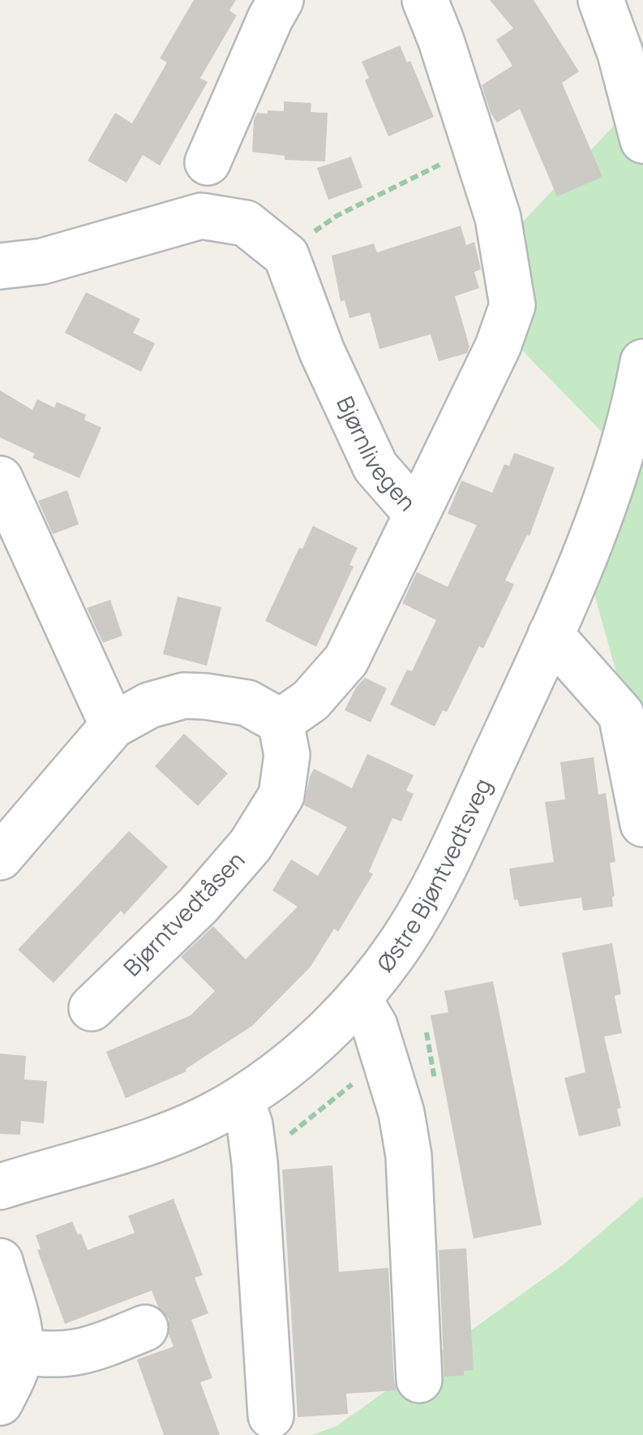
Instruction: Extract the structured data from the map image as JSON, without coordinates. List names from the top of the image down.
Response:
{
  "streets": {
    "street": ["Bjørnlivegen", "Østre Bjøntvedtsveg", "Bjørntvedtåsen"]
  }
}
